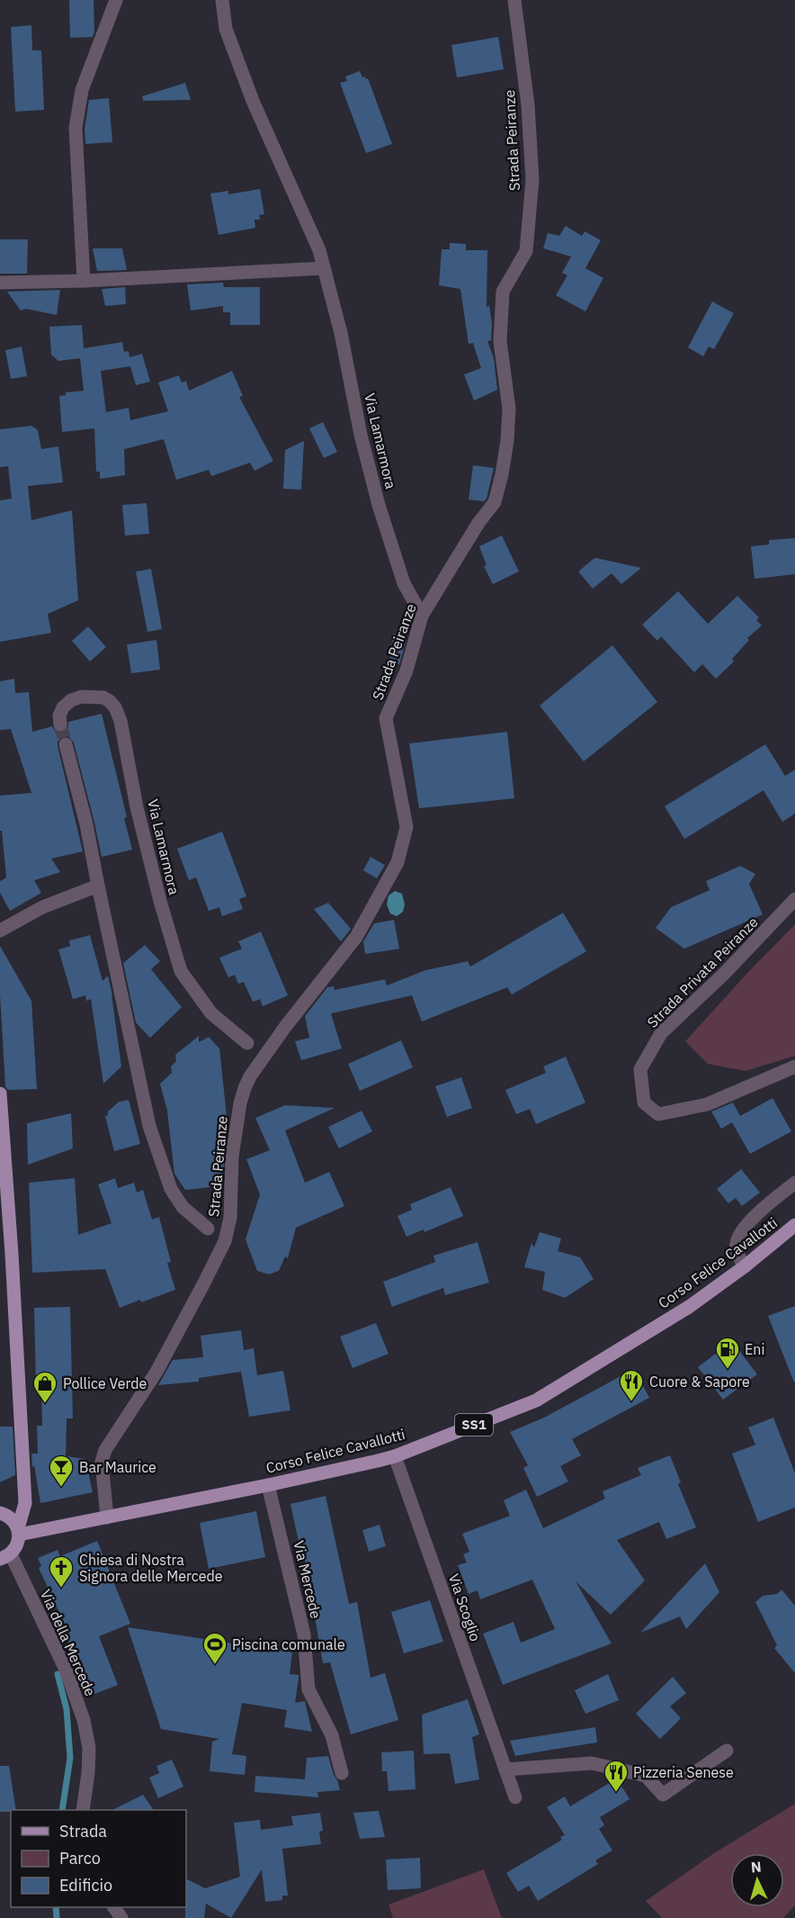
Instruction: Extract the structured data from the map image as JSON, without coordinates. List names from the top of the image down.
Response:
{
  "streets": {
    "main road": ["Corso Felice Cavallotti", "SS1"],
    "street": [
      "Strada Peiranze",
      "Via Lamarmora",
      "Strada Privata Peiranze",
      "Via Mercede",
      "Via Scoglio",
      "Via della Mercede"
    ]
  },
  "crossings": [
    ["Strada Peiranze", "Via Lamarmora"],
    ["Strada Peiranze", "Corso Felice Cavallotti"],
    ["Corso Felice Cavallotti", "Via Mercede"],
    ["Corso Felice Cavallotti", "Via Scoglio"]
  ],
  "places": {
    "fuel station": ["Eni"],
    "restaurant": ["Cuore & Sapore", "Pizzeria Senese"],
    "shop": ["Pollice Verde"],
    "bar": ["Bar Maurice"],
    "church": ["Chiesa di Nostra Signora delle Mercede"],
    "sports": ["Piscina comunale"]
  },
  "legend": ["Strada", "Parco", "Edificio"],
  "north": "top"
}
